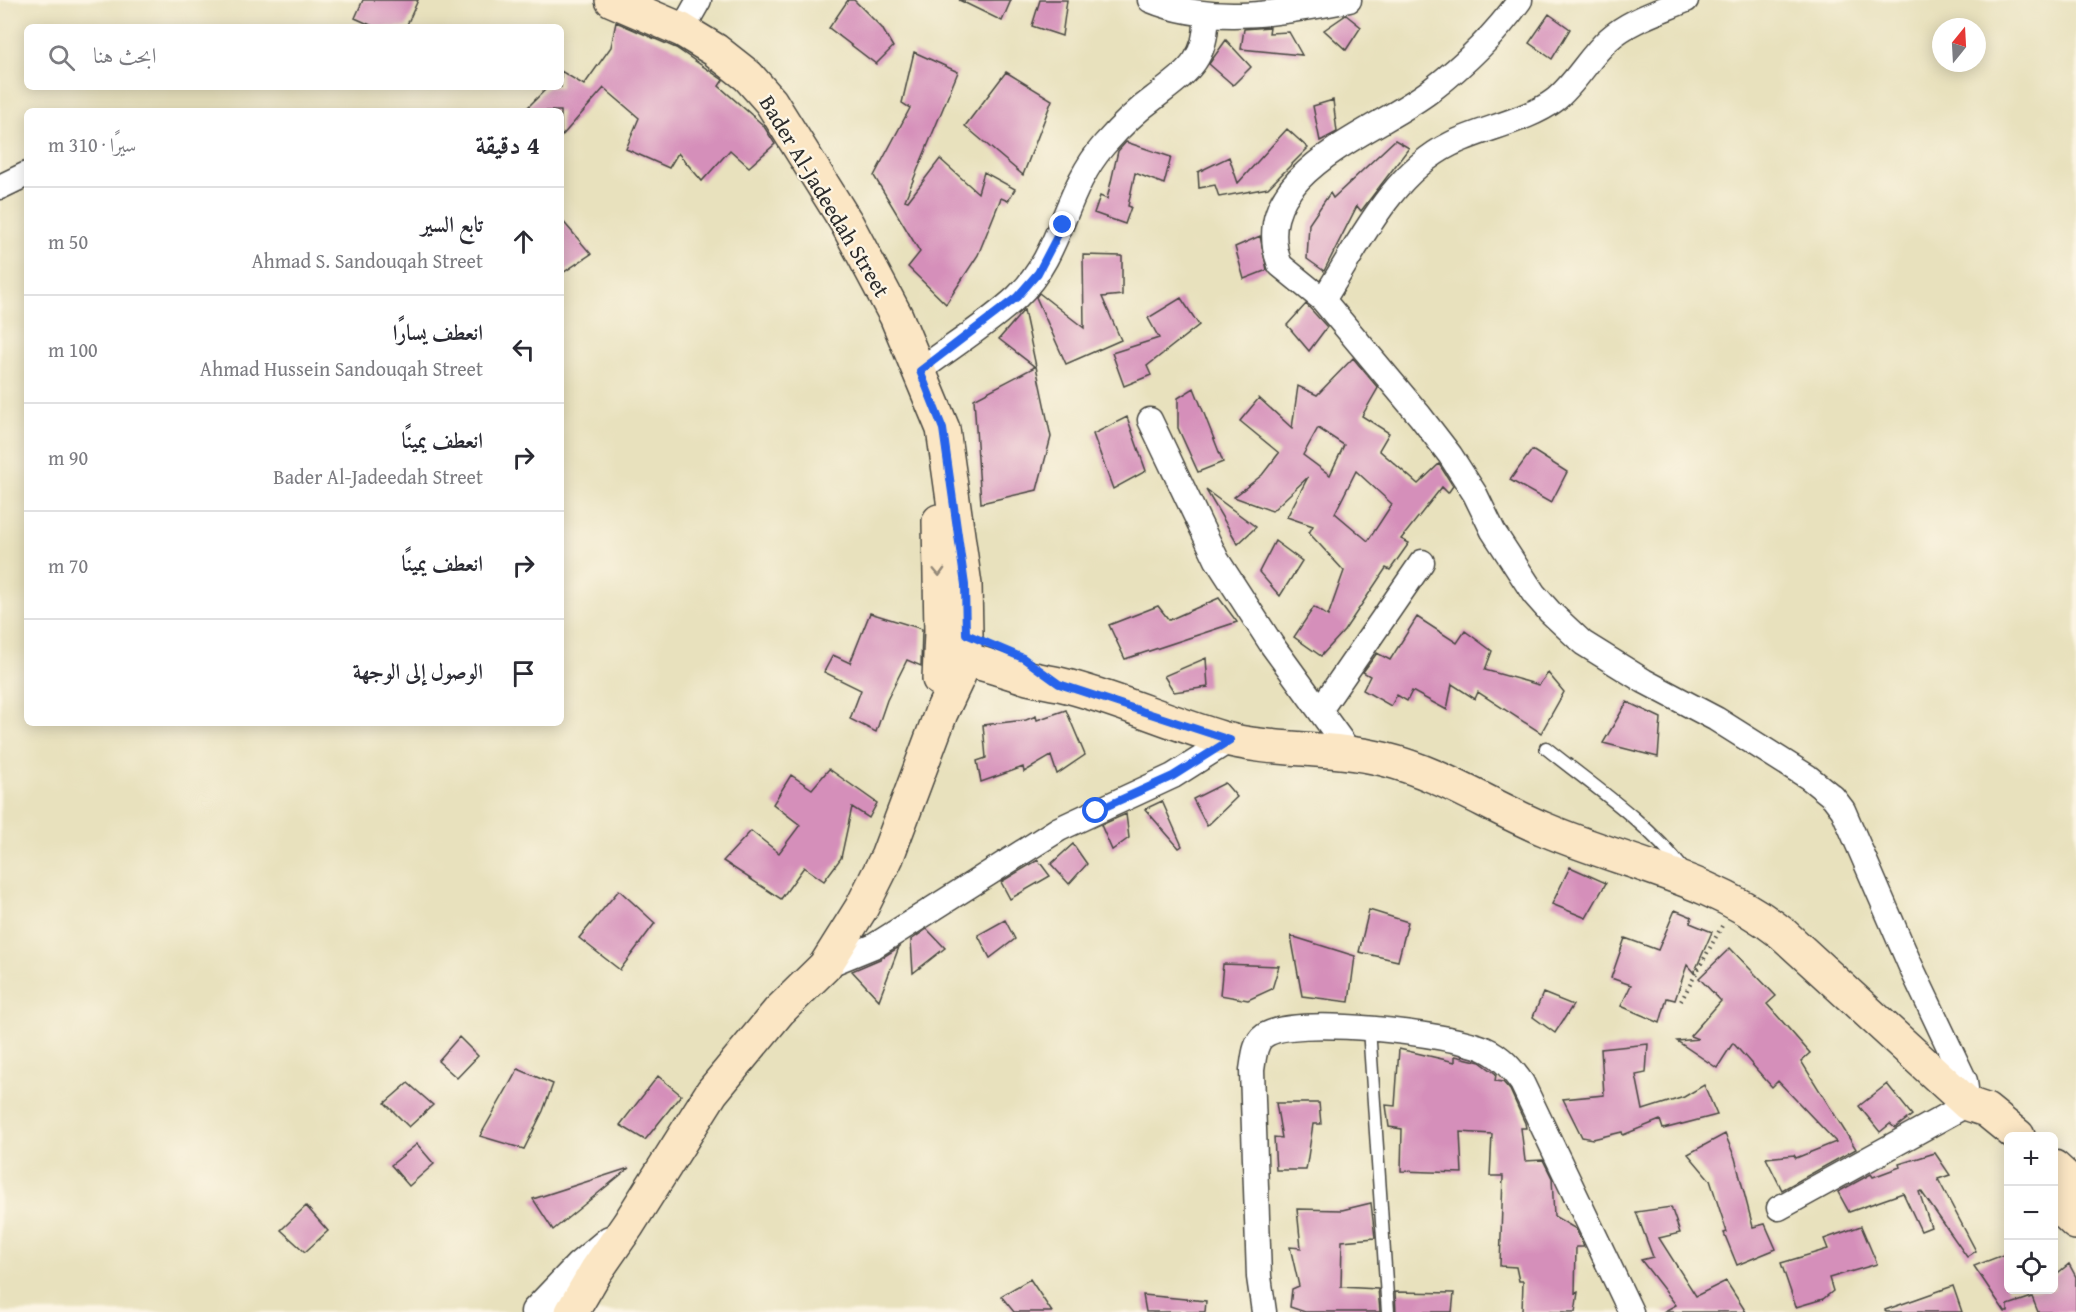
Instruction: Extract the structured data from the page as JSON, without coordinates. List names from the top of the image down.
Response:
{
  "streets": {
    "main road": ["Bader Al-Jadeedah Street"]
  },
  "north": "top",
  "page": {
    "search": "ابحث هنا",
    "heading": ["4 دقيقة", "سيرًا · 310 m"],
    "list": [
      ["تابع السير", "Ahmad S. Sandouqah Street", "50 m"],
      ["انعطف يسارًا", "Ahmad Hussein Sandouqah Street", "100 m"],
      ["انعطف يمينًا", "Bader Al-Jadeedah Street", "90 m"],
      ["انعطف يمينًا", "70 m"],
      "الوصول إلى الوجهة"
    ],
    "map_buttons": ["+", "−"]
  }
}
